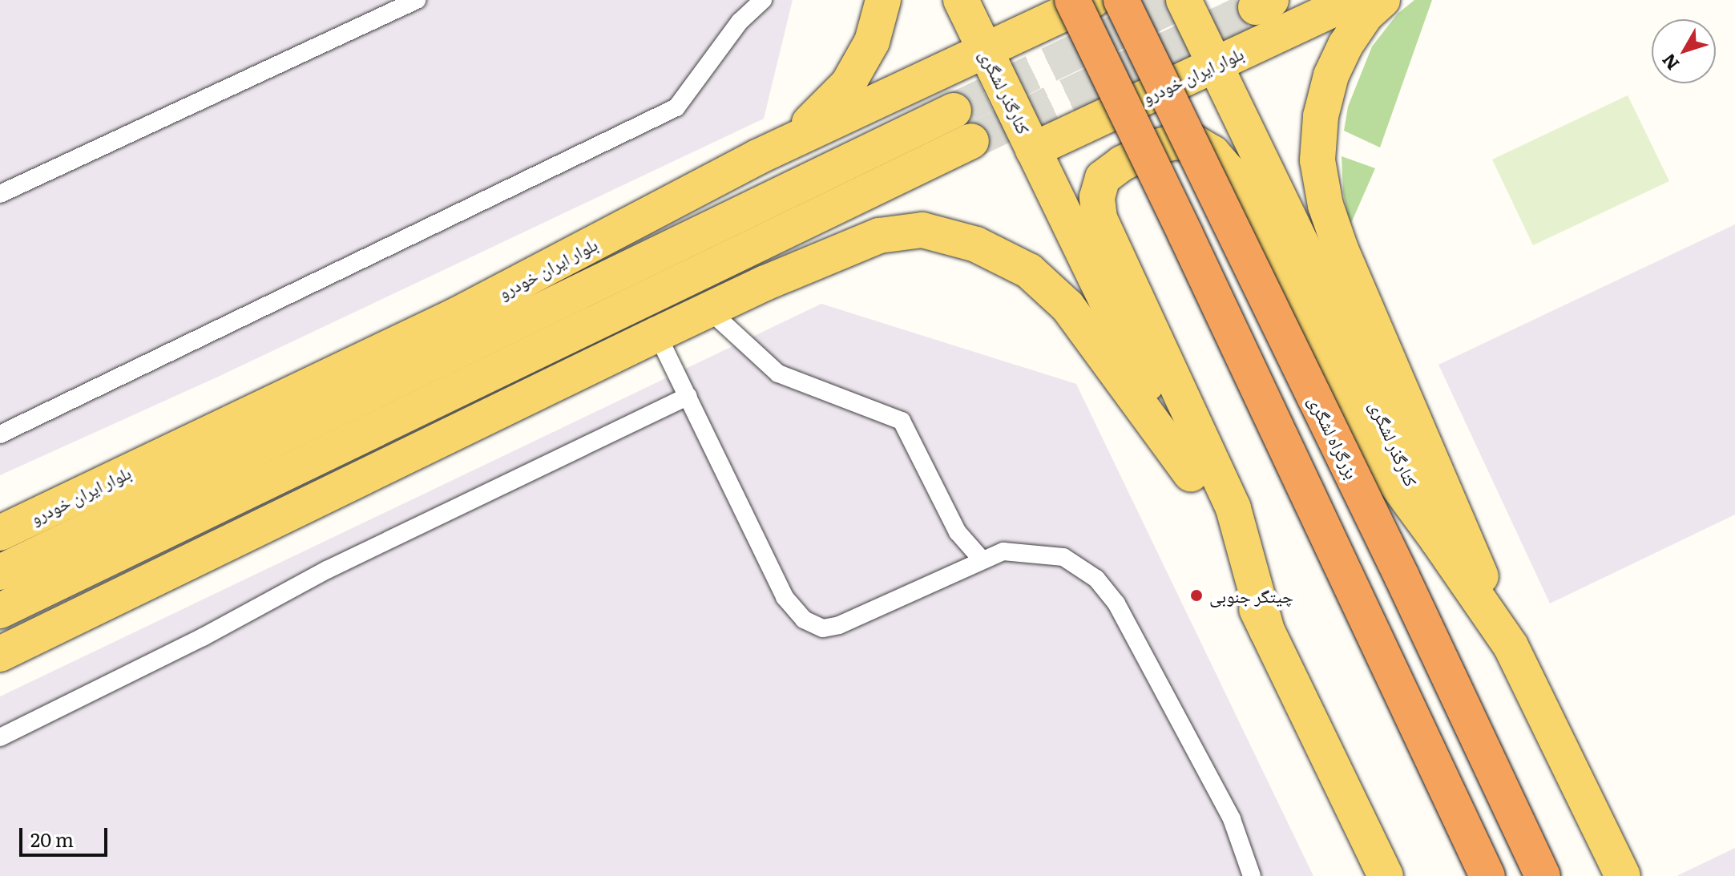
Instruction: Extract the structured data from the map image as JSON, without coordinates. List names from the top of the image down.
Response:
{
  "streets": {
    "highway": ["بزرگراه لشگری"],
    "main road": ["بلوار ایران خودرو", "کنارگذر لشگری"]
  },
  "crossings": [
    ["بلوار ایران خودرو", "کنارگذر لشگری"]
  ],
  "places": ["چیتگر جنوبی"],
  "scale_bar": "20 m",
  "north": "bottom left"
}
